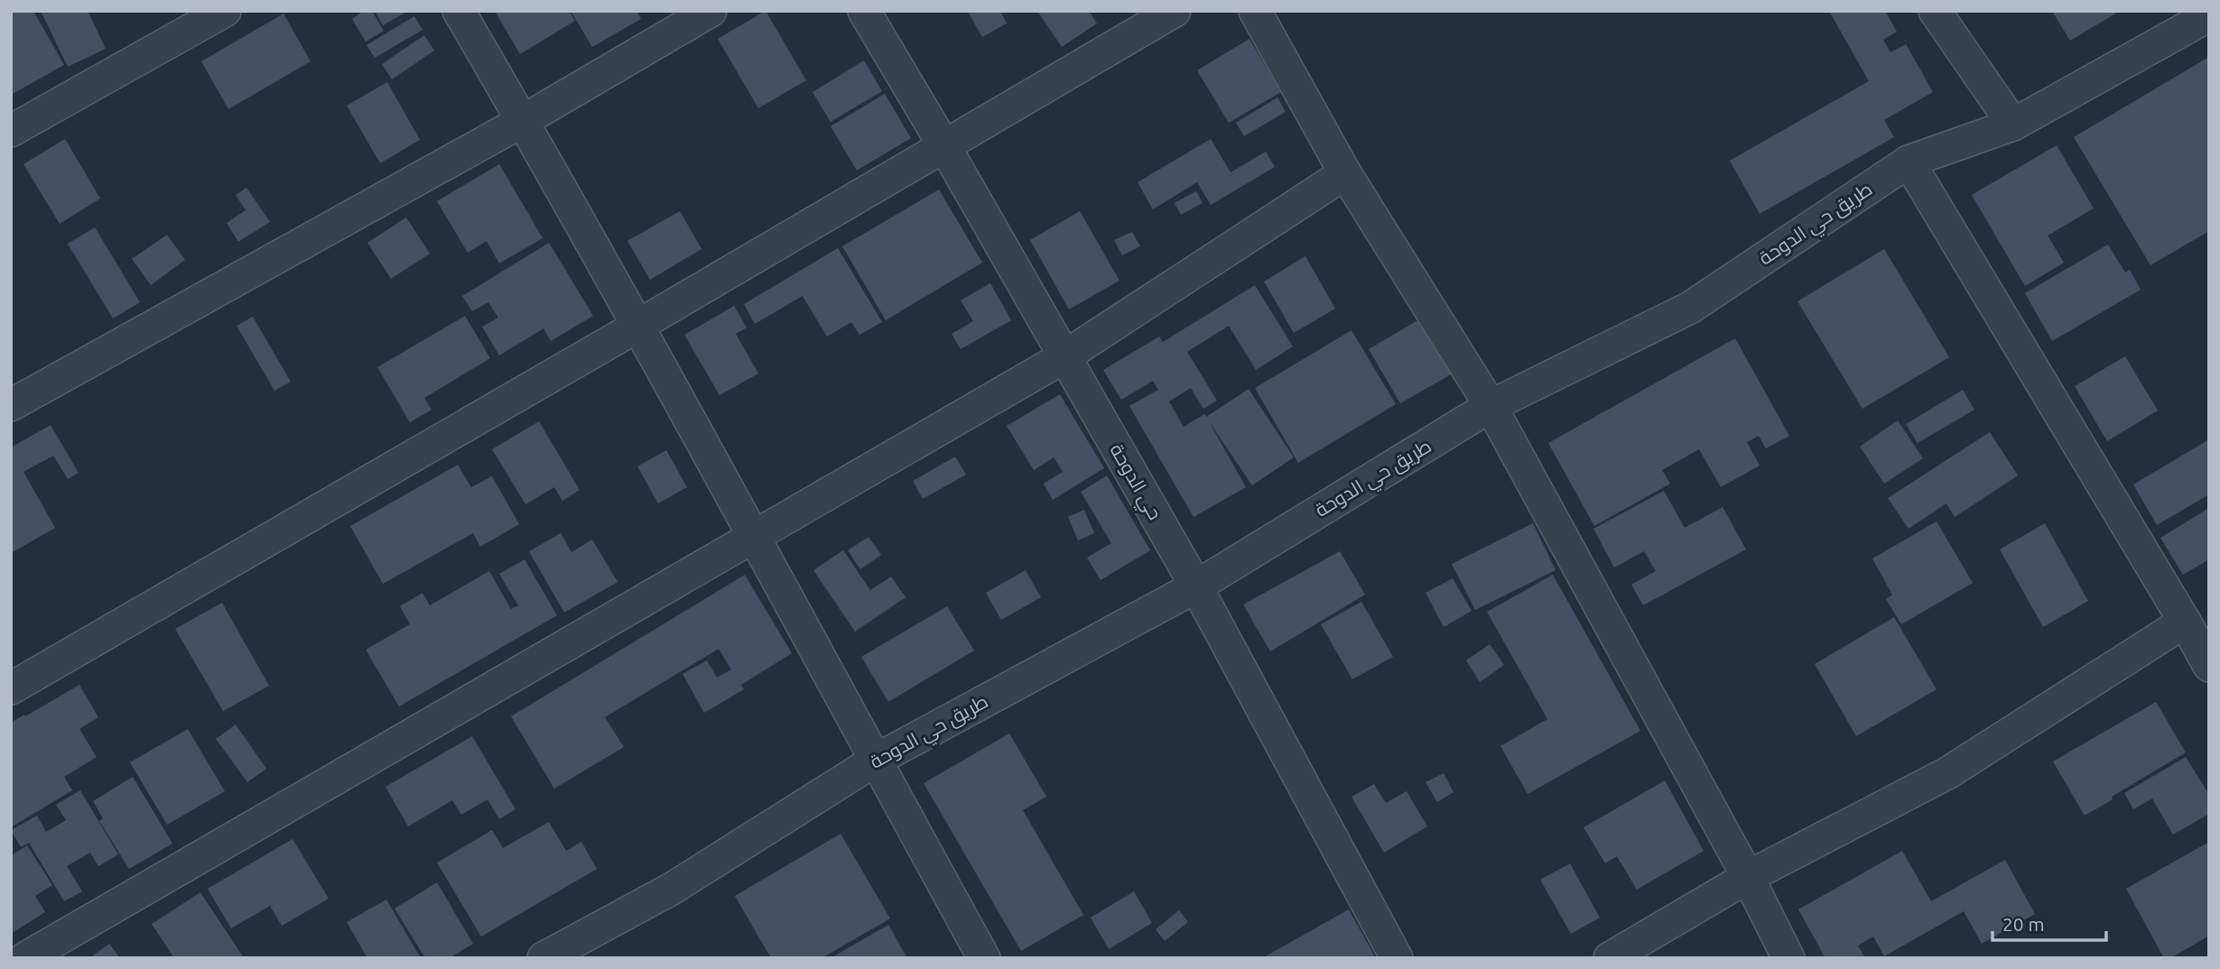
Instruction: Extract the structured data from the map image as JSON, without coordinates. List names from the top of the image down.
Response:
{
  "streets": {
    "street": ["طريق حي الدوحة", "حي الدوحة"]
  },
  "crossings": [
    ["طريق حي الدوحة", "حي الدوحة"]
  ],
  "scale_bar": "20 m"
}
